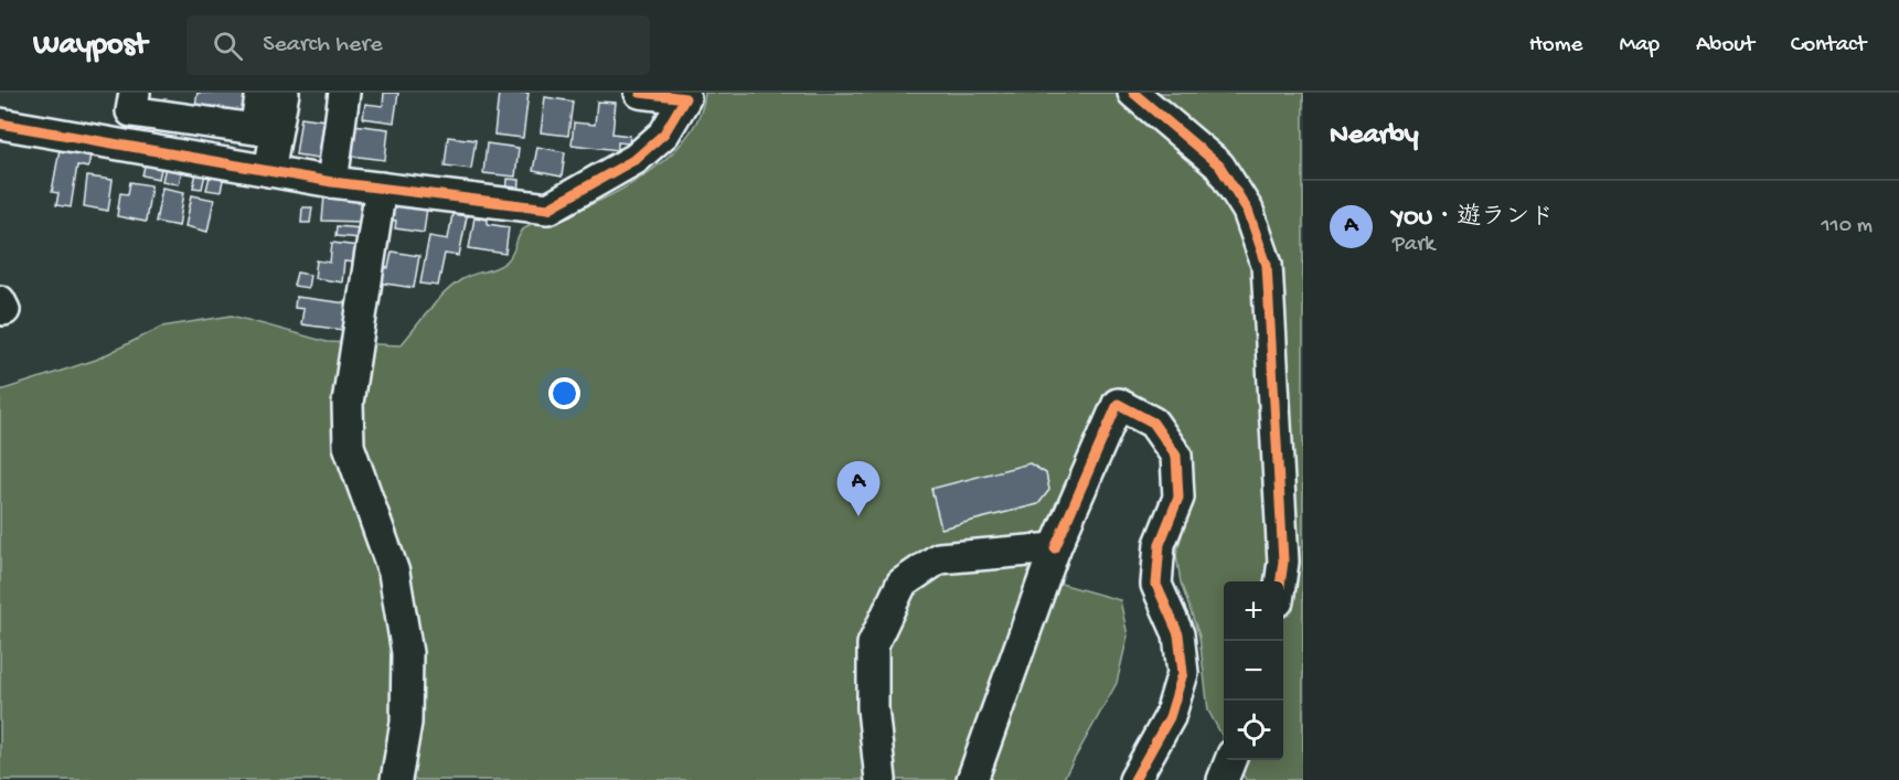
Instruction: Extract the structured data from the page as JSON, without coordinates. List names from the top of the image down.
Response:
{
  "page": {
    "header": "Waypost",
    "search": "Search here",
    "nav": [
      "Home",
      "Map",
      "About",
      "Contact"
    ],
    "heading": "Nearby",
    "list": [
      {
        "mark": "A",
        "name": "YOU・遊ランド",
        "note": "Park",
        "value": "110 m"
      }
    ],
    "pins": "A",
    "map_buttons": ["+", "−"]
  }
}
